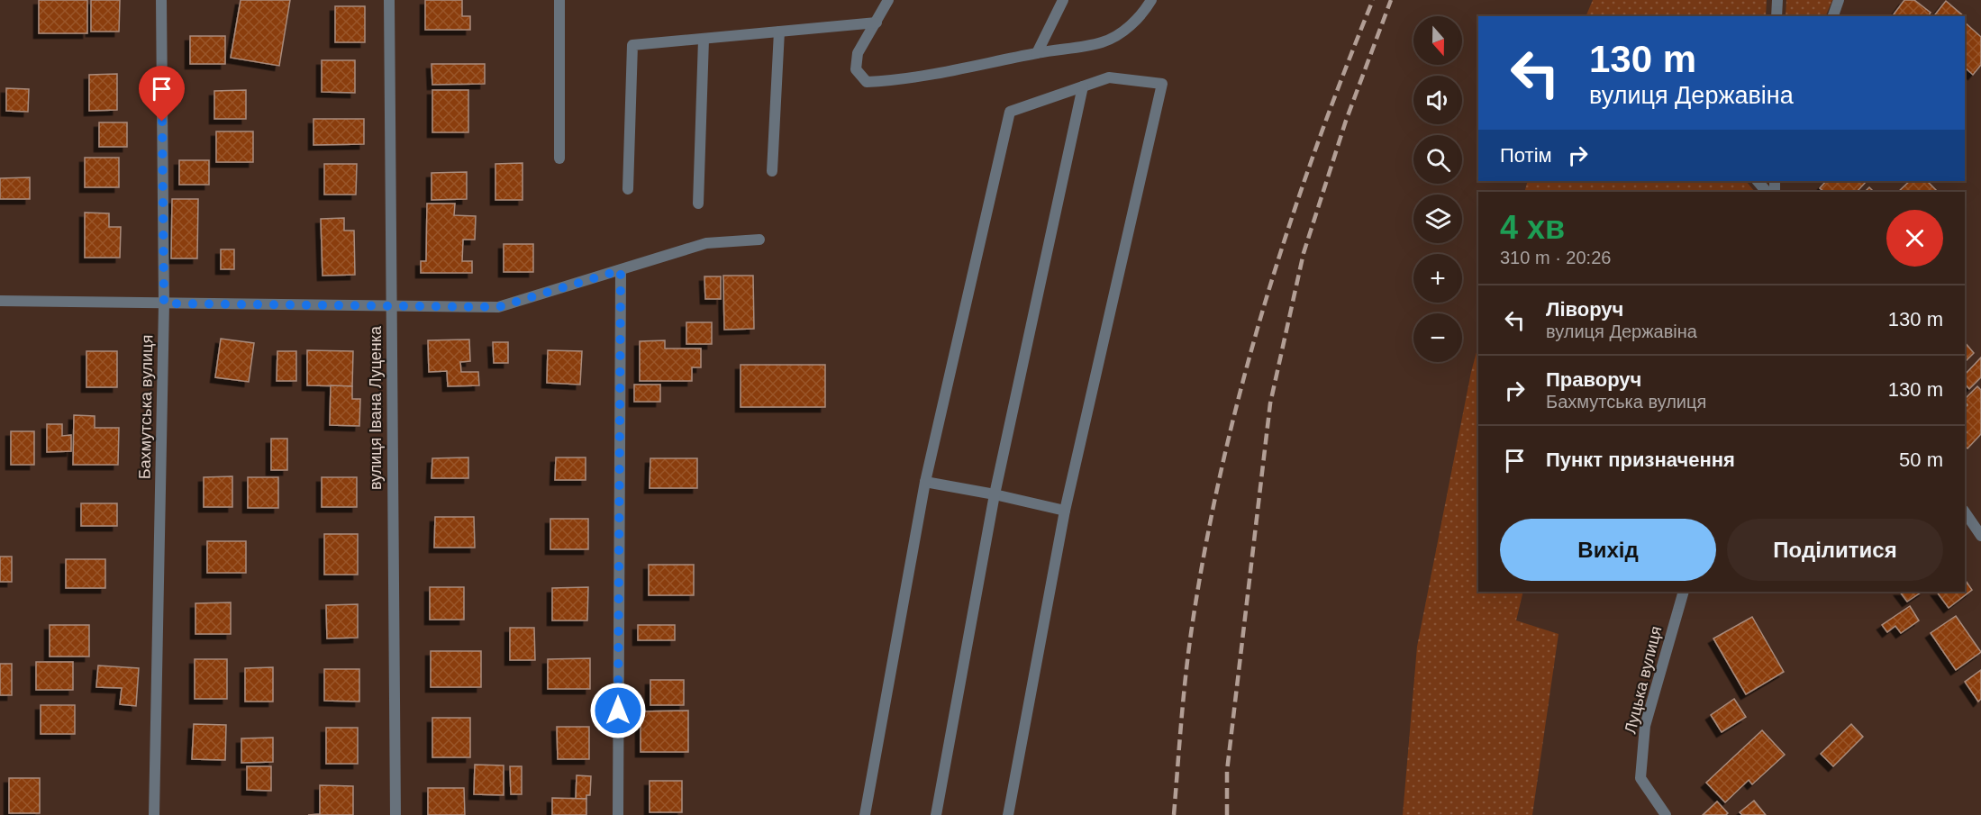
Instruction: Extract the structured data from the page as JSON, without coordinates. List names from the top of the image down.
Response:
{
  "streets": {
    "street": ["Бахмутська вулиця", "вулиця Івана Луценка", "Луцька вулиця"]
  },
  "north": "bottom",
  "page": {
    "map_buttons": ["+", "−"],
    "turn": ["130 m", "вулиця Державіна"],
    "then": "Потім",
    "heading": ["4 хв", "310 m · 20:26"],
    "list": [
      {
        "name": "Ліворуч",
        "note": "вулиця Державіна",
        "value": "130 m"
      },
      {
        "name": "Праворуч",
        "note": "Бахмутська вулиця",
        "value": "130 m"
      },
      {
        "name": "Пункт призначення",
        "value": "50 m"
      }
    ],
    "buttons": ["Вихід", "Поділитися"]
  }
}
